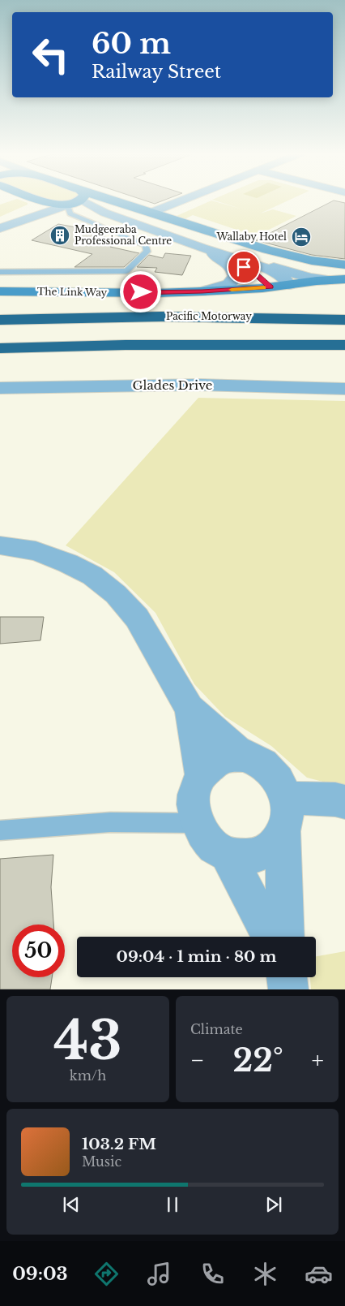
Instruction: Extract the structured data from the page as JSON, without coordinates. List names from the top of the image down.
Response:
{
  "streets": {
    "highway": ["Pacific Motorway"],
    "main road": ["The Link Way"],
    "street": ["Glades Drive"]
  },
  "places": {
    "building": ["Mudgeeraba Professional Centre"],
    "hotel": ["Wallaby Hotel"]
  },
  "page": {
    "turn": ["60 m", "Railway Street"],
    "limit": "50",
    "trip": "09:04 · 1 min · 80 m",
    "tile": [
      ["43", "km/h"],
      "Climate"
    ],
    "heat": ["−", "22°", "+"],
    "song": ["103.2 FM", "Music"],
    "tabs": "09:03"
  }
}
